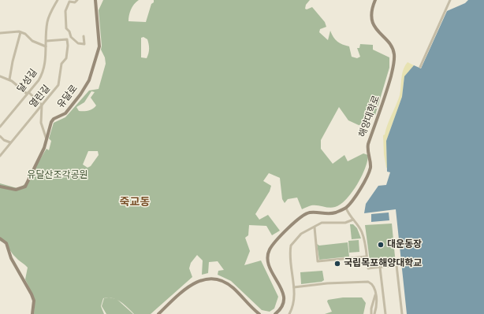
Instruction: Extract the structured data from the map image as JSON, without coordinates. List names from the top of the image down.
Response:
{
  "streets": {
    "street": [
      "달성길",
      "열린길",
      "유달로",
      "해양대학로"
    ]
  },
  "crossings": [
    ["달성길", "열린길"]
  ],
  "districts": ["죽교동"],
  "parks": ["유달산조각공원"],
  "places": ["대운동장", "국립목포해양대학교"]
}
